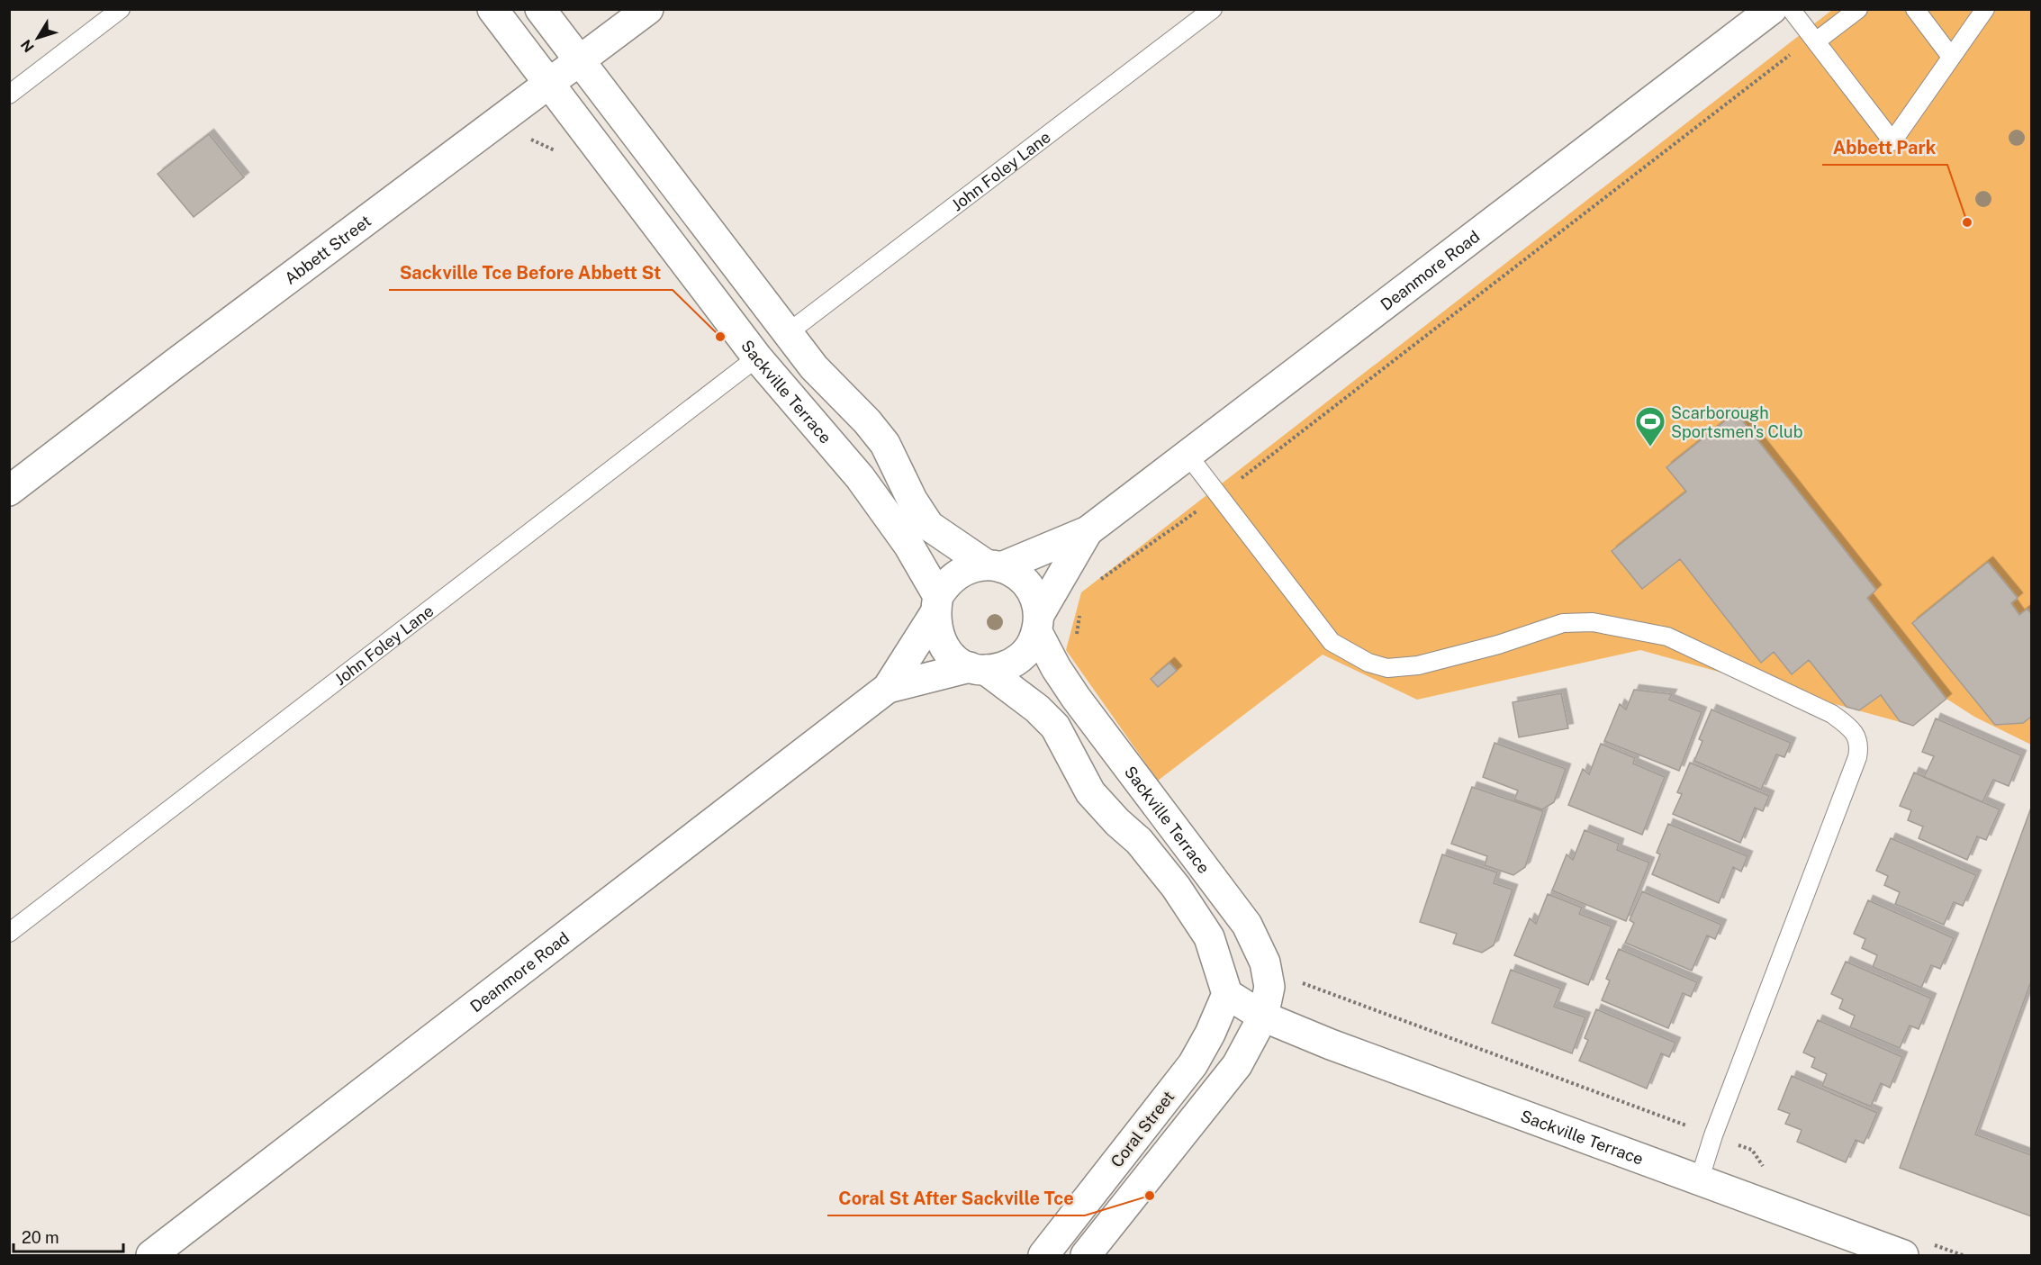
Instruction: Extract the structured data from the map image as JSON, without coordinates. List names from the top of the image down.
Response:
{
  "streets": {
    "street": [
      "Abbett Street",
      "Deanmore Road",
      "Sackville Terrace",
      "Coral Street"
    ],
    "lane": ["John Foley Lane"]
  },
  "crossings": [
    ["John Foley Lane", "Sackville Terrace"],
    ["Abbett Street", "Sackville Terrace"],
    ["Deanmore Road", "Sackville Terrace"],
    ["Sackville Terrace", "Coral Street"]
  ],
  "places": {
    "other": ["Abbett Park", "Sackville Tce Before Abbett St", "Coral St After Sackville Tce"],
    "sports": ["Scarborough Sportsmen's Club"]
  },
  "scale_bar": "20 m",
  "north": "bottom left"
}
